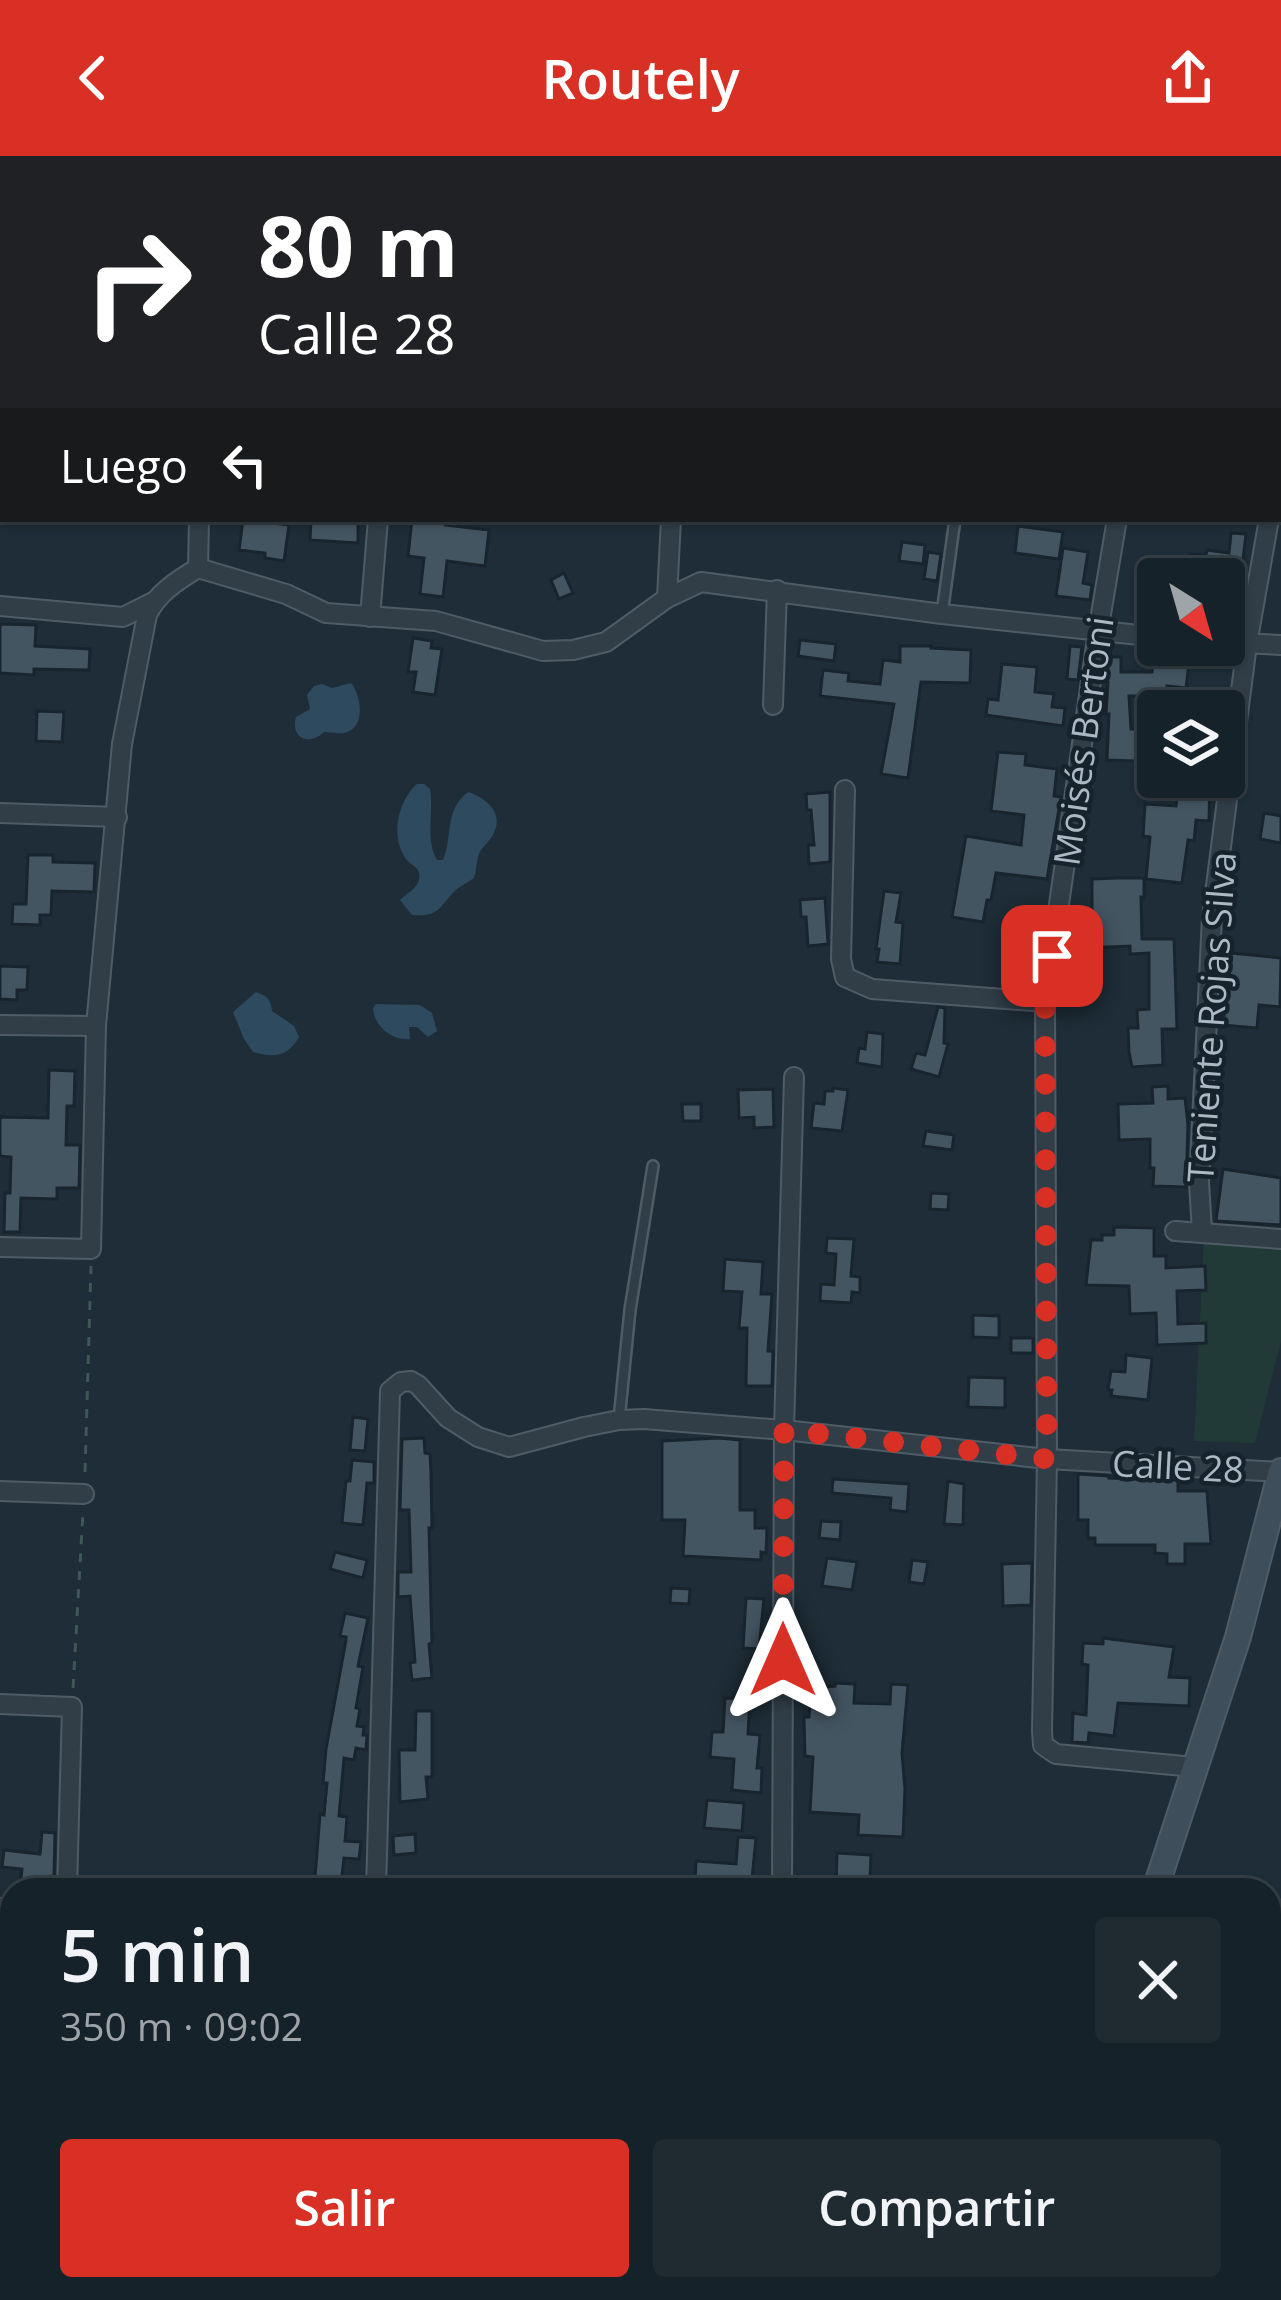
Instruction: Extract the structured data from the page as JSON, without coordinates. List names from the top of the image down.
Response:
{
  "streets": {
    "street": ["Moisés Bertoni", "Teniente Rojas Silva", "Calle 28"]
  },
  "crossings": [
    ["Moisés Bertoni", "Calle 28"]
  ],
  "north": "bottom right",
  "page": {
    "header": "Routely",
    "turn": ["80 m", "Calle 28"],
    "then": "Luego",
    "heading": ["5 min", "350 m · 09:02"],
    "buttons": ["Salir", "Compartir"]
  }
}
